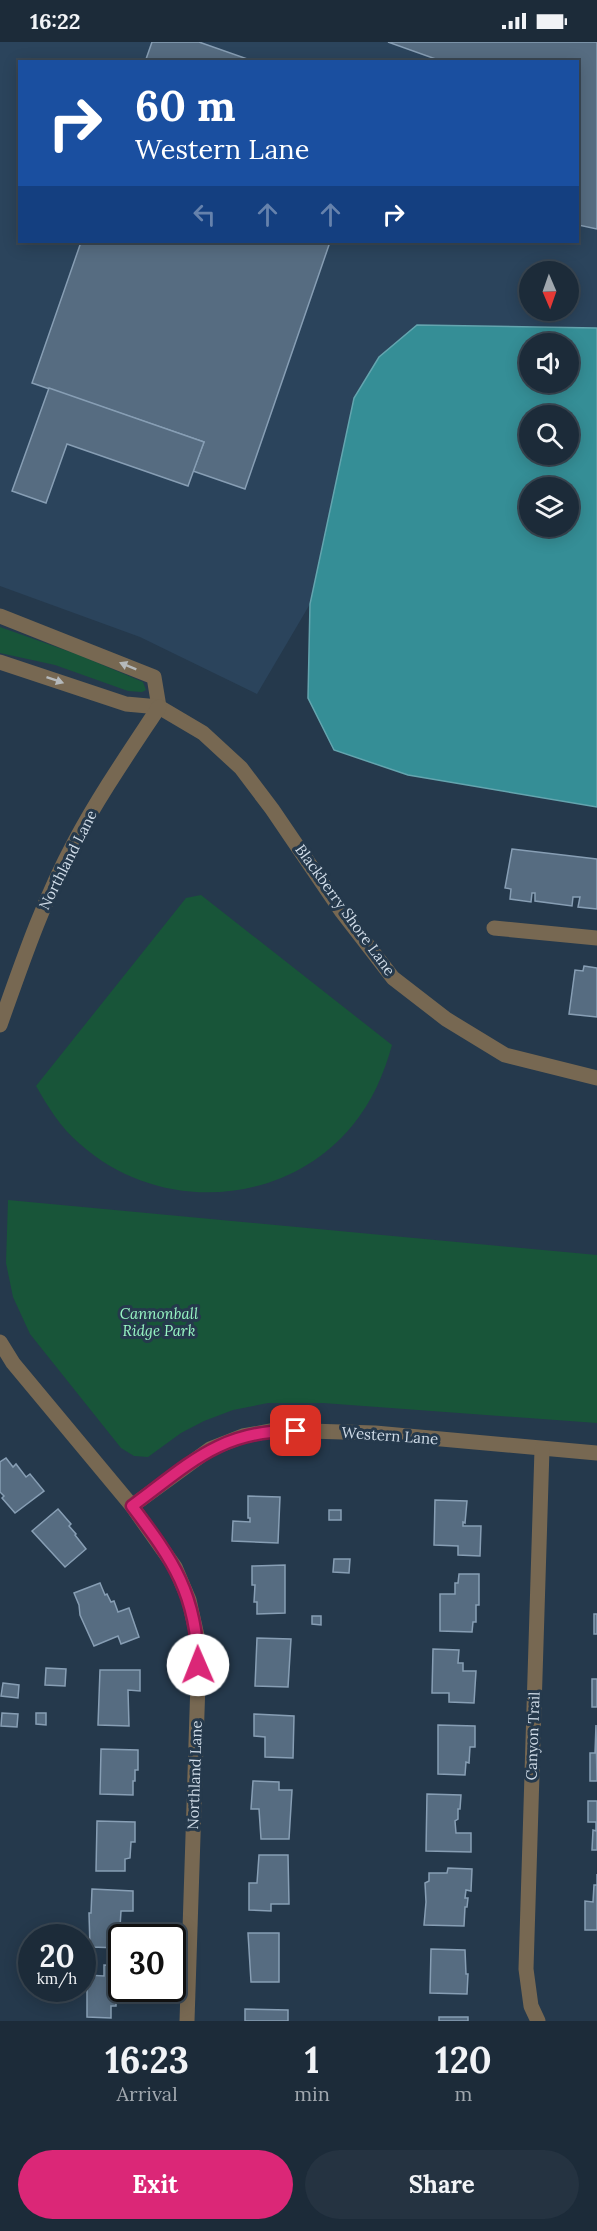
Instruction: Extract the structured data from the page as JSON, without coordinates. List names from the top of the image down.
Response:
{
  "streets": {
    "street": [
      "Northland Lane",
      "Blackberry Shore Lane",
      "Western Lane",
      "Canyon Trail"
    ]
  },
  "crossings": [
    ["Northland Lane", "Blackberry Shore Lane"],
    ["Northland Lane", "Western Lane"],
    ["Western Lane", "Canyon Trail"]
  ],
  "parks": ["Cannonball Ridge Park"],
  "north": "bottom",
  "page": {
    "status": "16:22",
    "turn": ["60 m", "Western Lane"],
    "speed": "20 km/h",
    "limit": "30",
    "eta": [
      "16:23",
      "Arrival",
      "1",
      "min",
      "120",
      "m"
    ],
    "buttons": ["Exit", "Share"]
  }
}
